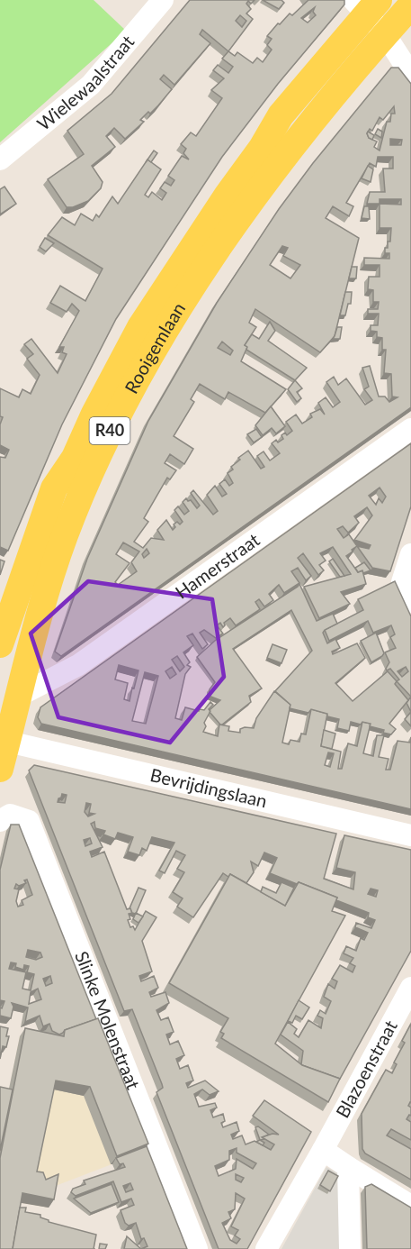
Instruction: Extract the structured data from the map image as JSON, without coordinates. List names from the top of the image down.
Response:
{
  "streets": {
    "main road": ["Rooigemlaan", "R40"],
    "street": [
      "Wielewaalstraat",
      "Hamerstraat",
      "Bevrijdingslaan",
      "Slinke Molenstraat",
      "Blazoenstraat"
    ]
  },
  "crossings": [
    ["Rooigemlaan", "Hamerstraat"],
    ["Rooigemlaan", "Bevrijdingslaan"]
  ]
}
